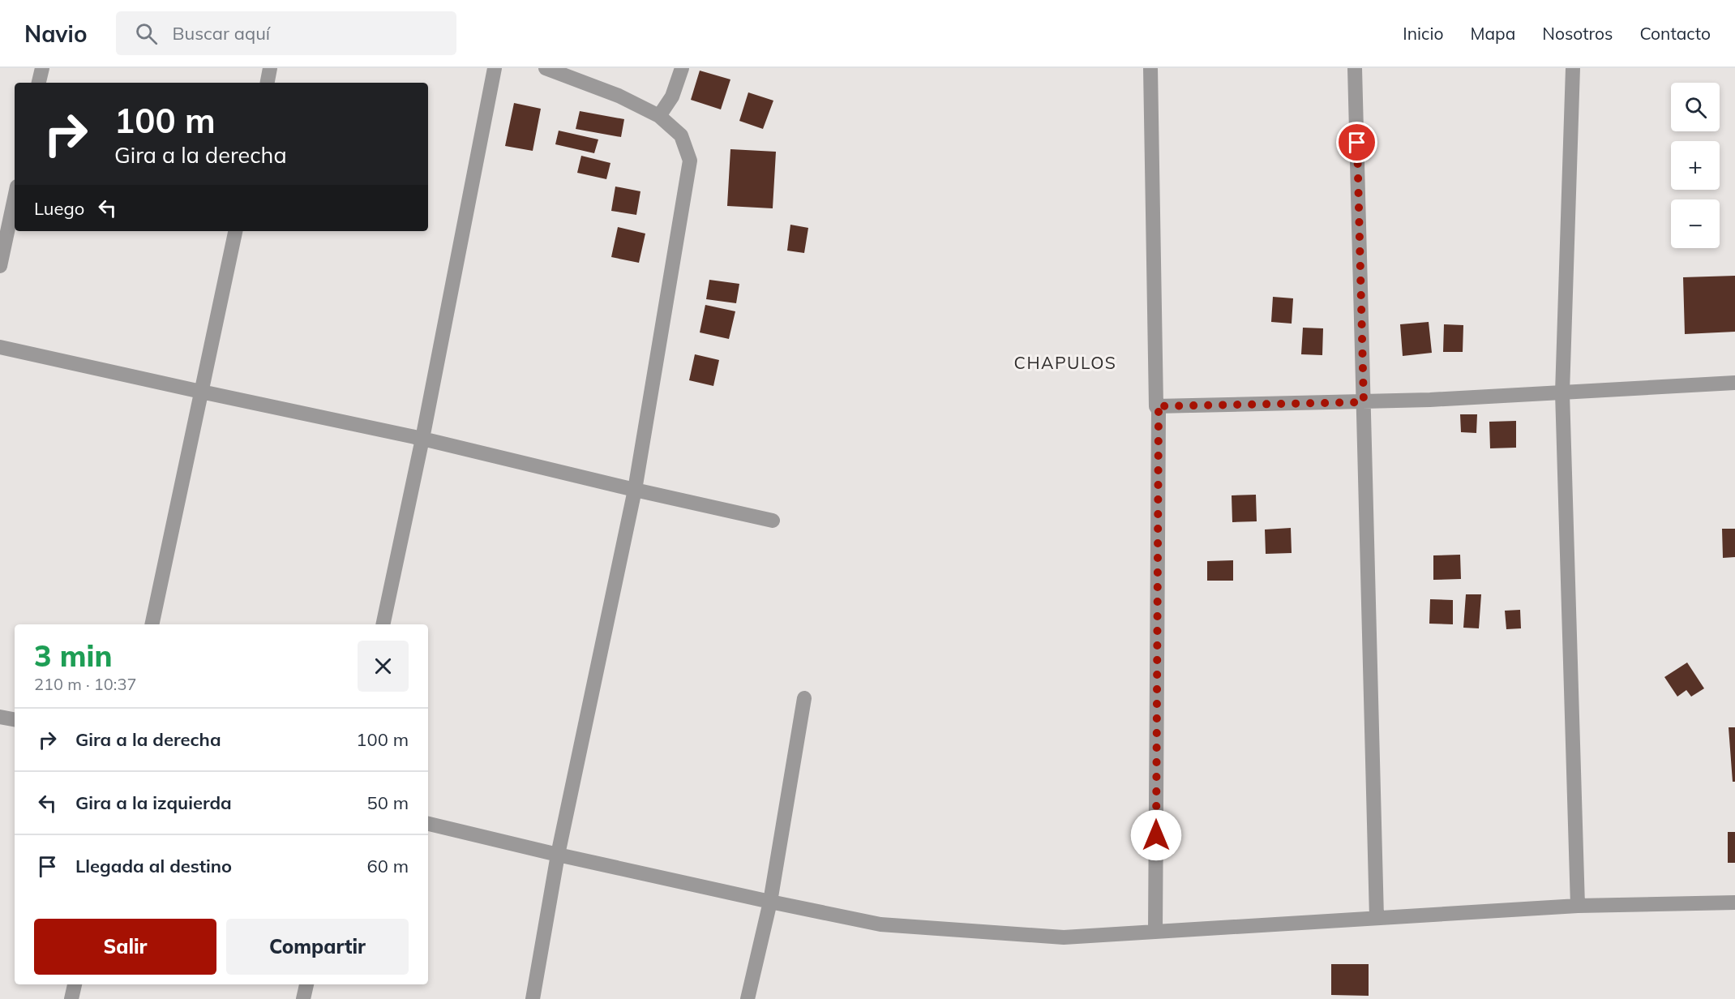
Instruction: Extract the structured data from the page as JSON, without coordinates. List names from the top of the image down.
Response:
{
  "districts": ["CHAPULOS"],
  "page": {
    "header": "Navio",
    "search": "Buscar aquí",
    "nav": [
      "Inicio",
      "Mapa",
      "Nosotros",
      "Contacto"
    ],
    "map_buttons": ["+", "−"],
    "turn": ["100 m", "Gira a la derecha"],
    "then": "Luego",
    "heading": ["3 min", "210 m · 10:37"],
    "list": [
      {
        "name": "Gira a la derecha",
        "value": "100 m"
      },
      {
        "name": "Gira a la izquierda",
        "value": "50 m"
      },
      {
        "name": "Llegada al destino",
        "value": "60 m"
      }
    ],
    "buttons": ["Salir", "Compartir"]
  }
}
